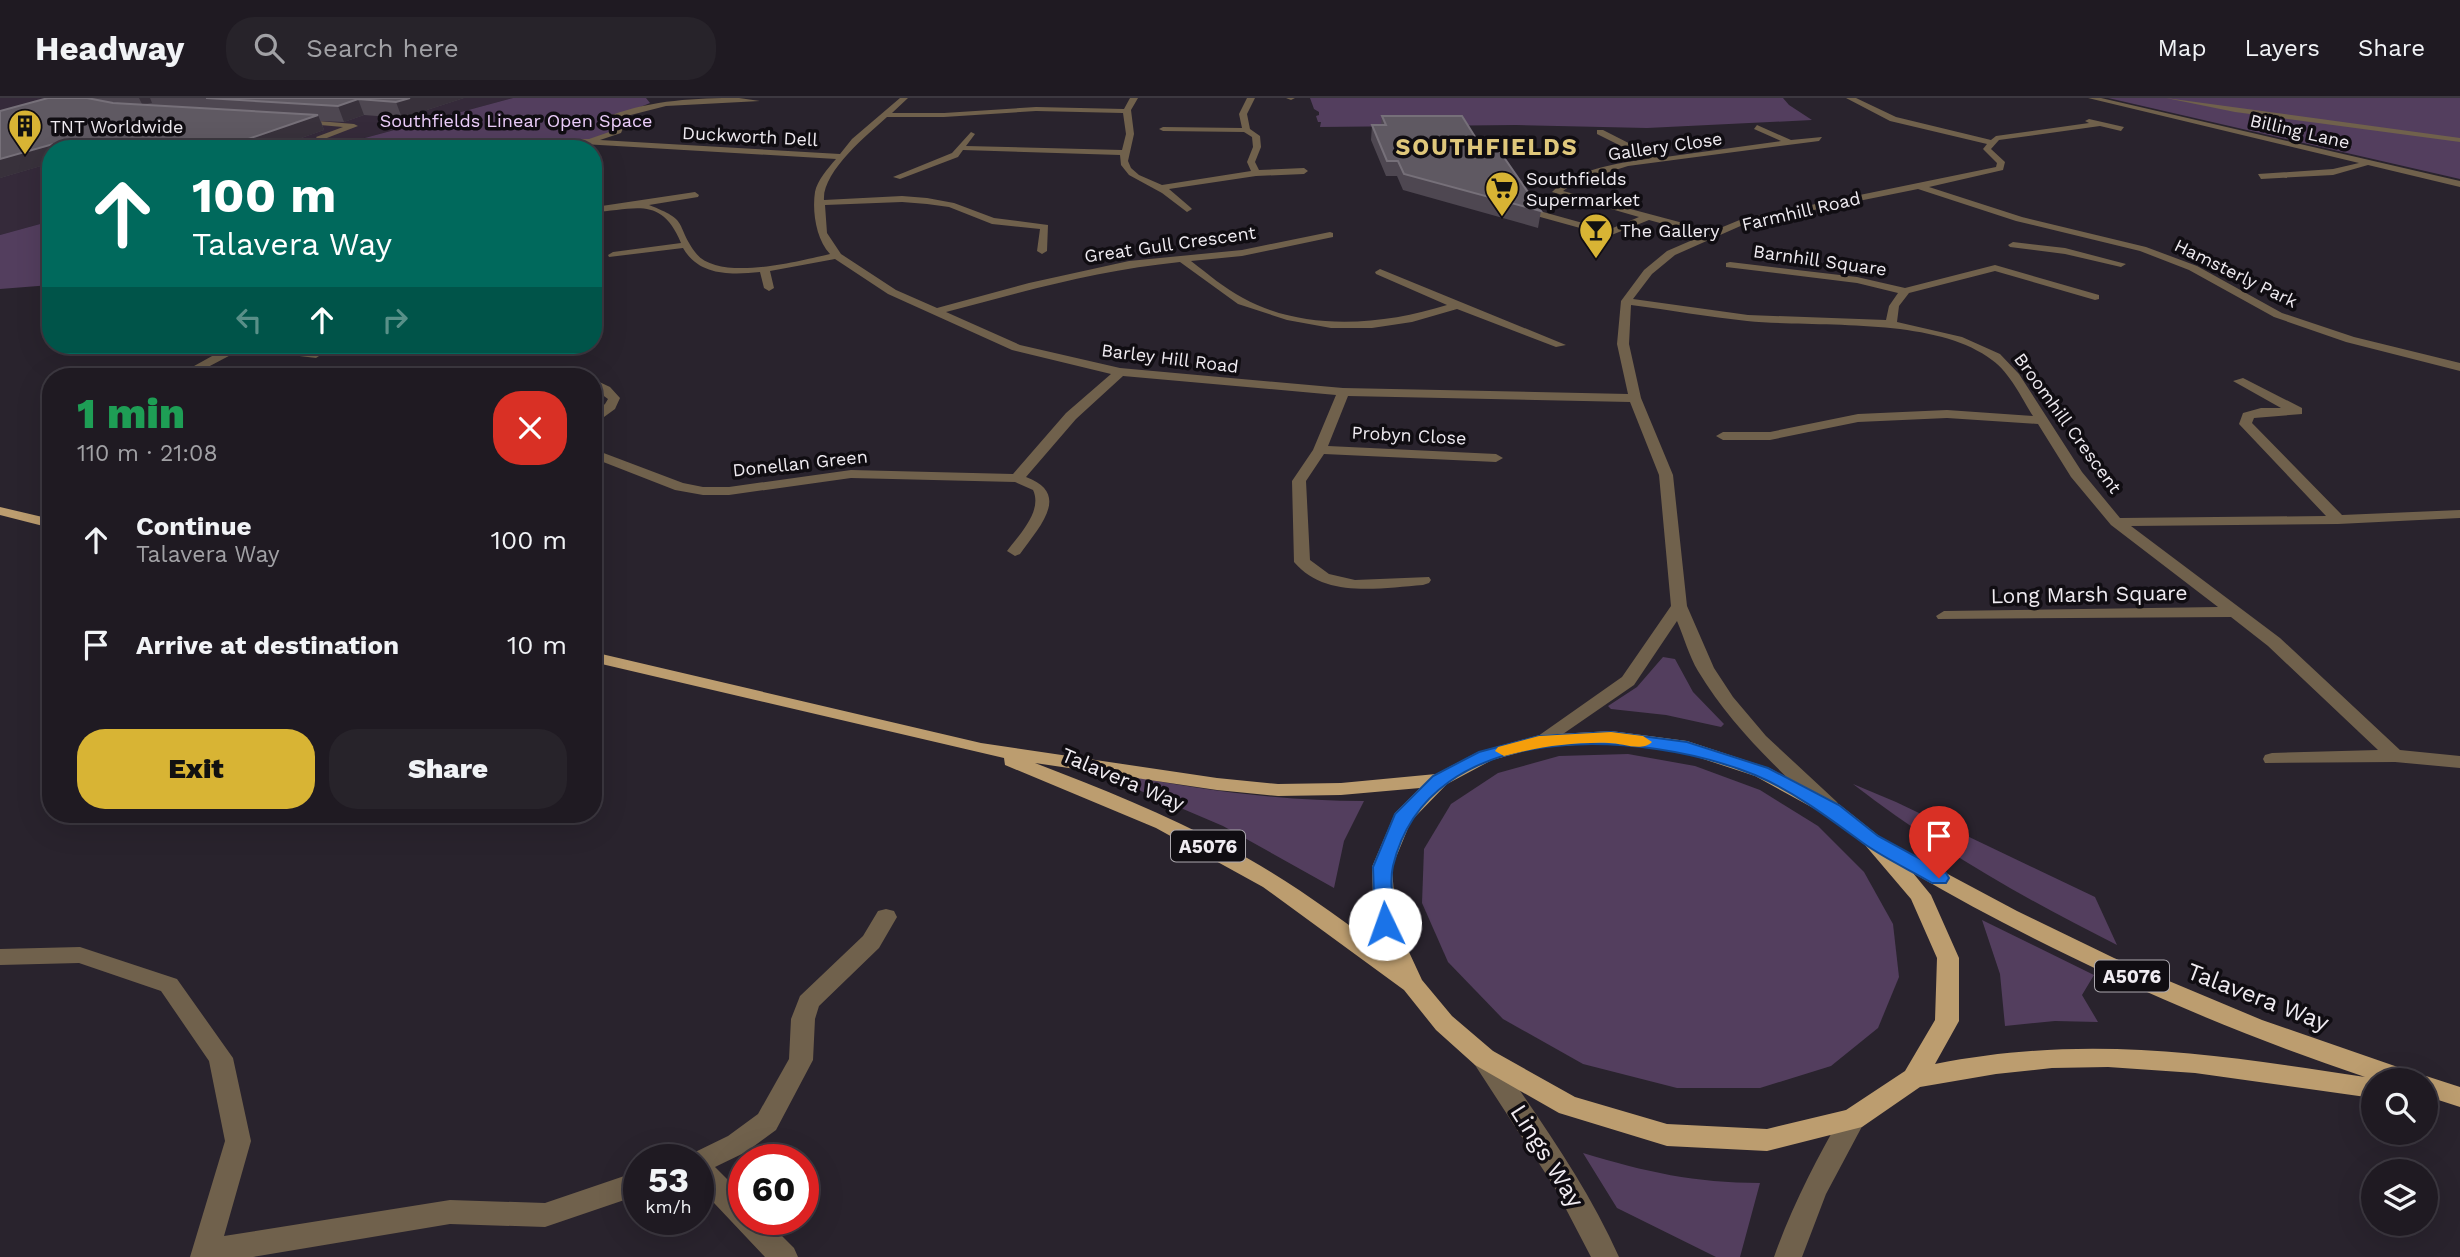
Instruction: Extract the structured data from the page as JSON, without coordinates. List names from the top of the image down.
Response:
{
  "streets": {
    "main road": ["Talavera Way", "A5076"],
    "street": [
      "Billing Lane",
      "Duckworth Dell",
      "Gallery Close",
      "Farmhill Road",
      "Great Gull Crescent",
      "Barnhill Square",
      "Hamsterly Park",
      "Barley Hill Road",
      "Broomhill Crescent",
      "Probyn Close",
      "Donellan Green",
      "Long Marsh Square",
      "Lings Way"
    ]
  },
  "crossings": [
    ["Gallery Close", "Farmhill Road"],
    ["Farmhill Road", "Hamsterly Park"],
    ["Farmhill Road", "Broomhill Crescent"],
    ["Great Gull Crescent", "Barley Hill Road"],
    ["Barnhill Square", "Broomhill Crescent"],
    ["Barley Hill Road", "Probyn Close"],
    ["Broomhill Crescent", "Long Marsh Square"]
  ],
  "districts": ["SOUTHFIELDS"],
  "parks": ["Southfields Linear Open Space"],
  "places": {
    "building": ["TNT Worldwide"],
    "supermarket": ["Southfields Supermarket"],
    "bar": ["The Gallery"]
  },
  "page": {
    "header": "Headway",
    "search": "Search here",
    "nav": ["Map", "Layers", "Share"],
    "turn": ["100 m", "Talavera Way"],
    "heading": ["1 min", "110 m · 21:08"],
    "list": [
      {
        "name": "Continue",
        "note": "Talavera Way",
        "value": "100 m"
      },
      {
        "name": "Arrive at destination",
        "value": "10 m"
      }
    ],
    "buttons": ["Exit", "Share"],
    "speed": "53 km/h",
    "limit": "60"
  }
}
